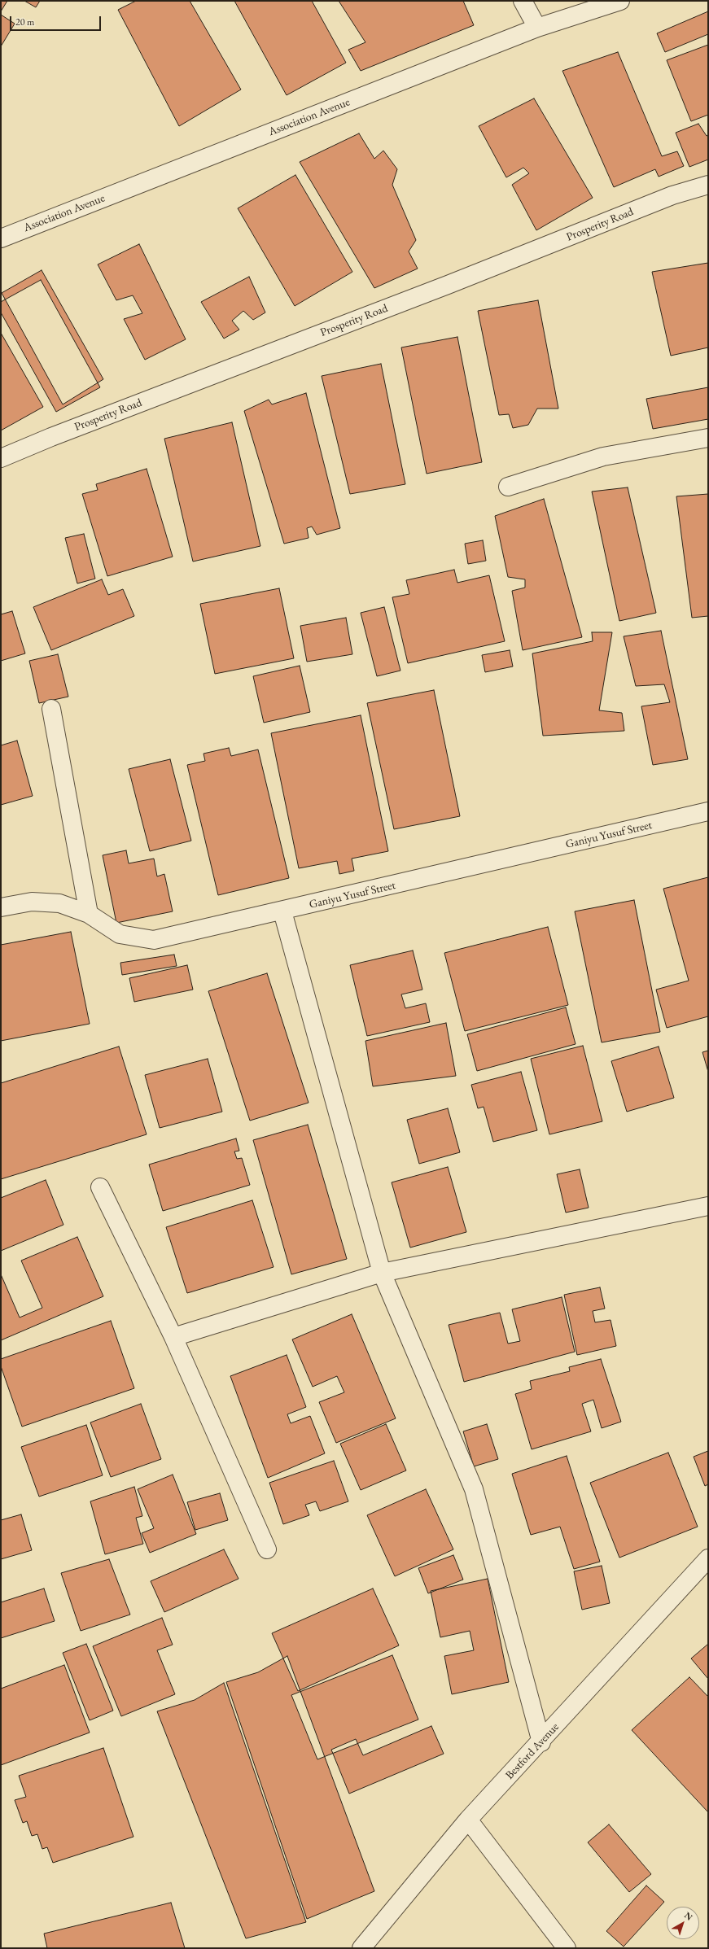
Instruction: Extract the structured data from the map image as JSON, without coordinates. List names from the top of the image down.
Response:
{
  "streets": {
    "street": [
      "Association Avenue",
      "Prosperity Road",
      "Ganiyu Yusuf Street",
      "Bestford Avenue"
    ]
  },
  "scale_bar": "20 m",
  "north": "top right"
}
